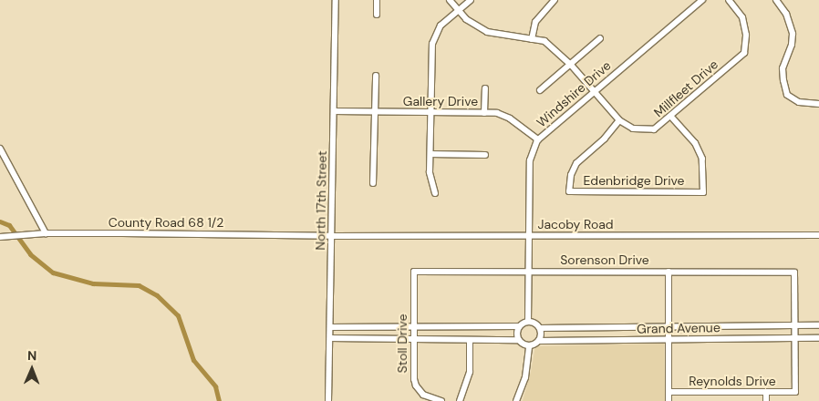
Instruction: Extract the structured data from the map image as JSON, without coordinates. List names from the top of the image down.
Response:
{
  "streets": {
    "street": [
      "Millfleet Drive",
      "Windshire Drive",
      "Gallery Drive",
      "Edenbridge Drive",
      "North 17th Street",
      "County Road 68 1/2",
      "Jacoby Road",
      "Sorenson Drive",
      "Grand Avenue",
      "Stoll Drive",
      "Reynolds Drive"
    ]
  },
  "crossings": [
    ["Millfleet Drive", "Windshire Drive"],
    ["Millfleet Drive", "Edenbridge Drive"],
    ["Windshire Drive", "Gallery Drive"],
    ["Windshire Drive", "Jacoby Road"],
    ["Windshire Drive", "Sorenson Drive"],
    ["Windshire Drive", "Grand Avenue"],
    ["Gallery Drive", "North 17th Street"],
    ["North 17th Street", "County Road 68 1/2"],
    ["North 17th Street", "Jacoby Road"],
    ["County Road 68 1/2", "Jacoby Road"],
    ["Sorenson Drive", "Grand Avenue"],
    ["Sorenson Drive", "Stoll Drive"],
    ["Grand Avenue", "Reynolds Drive"]
  ],
  "north": "top"
}
